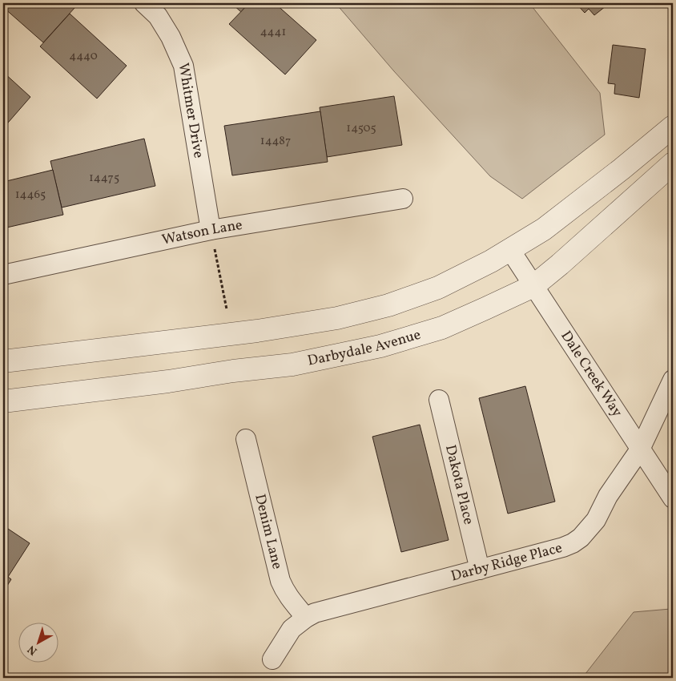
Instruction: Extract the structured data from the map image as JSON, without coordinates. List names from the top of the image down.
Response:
{
  "streets": {
    "street": [
      "Whitmer Drive",
      "Watson Lane",
      "Darbydale Avenue",
      "Dale Creek Way",
      "Dakota Place",
      "Denim Lane",
      "Darby Ridge Place"
    ]
  },
  "crossings": [
    ["Whitmer Drive", "Watson Lane"],
    ["Darbydale Avenue", "Dale Creek Way"],
    ["Dale Creek Way", "Darby Ridge Place"],
    ["Dakota Place", "Darby Ridge Place"],
    ["Denim Lane", "Darby Ridge Place"]
  ],
  "house_numbers": [
    "4441",
    "4440",
    "14505",
    "14487",
    "14475",
    "14465"
  ],
  "north": "bottom left"
}
